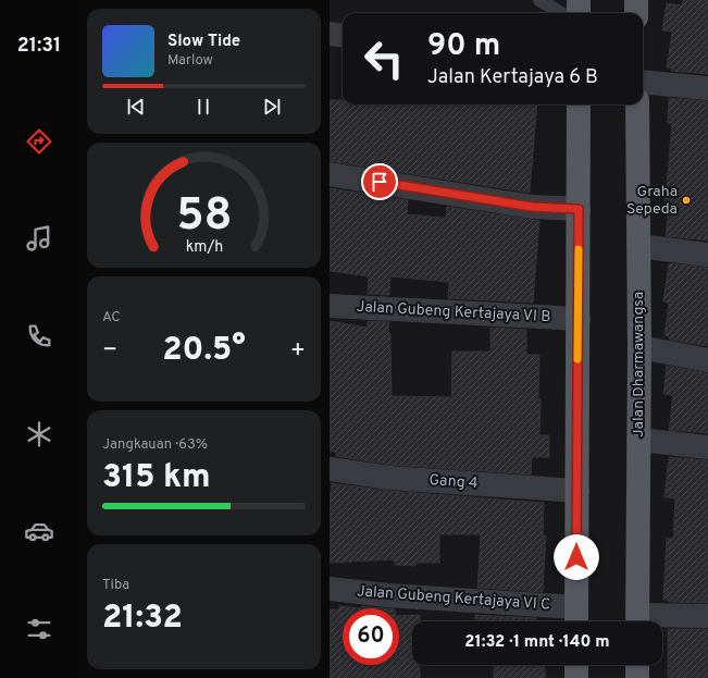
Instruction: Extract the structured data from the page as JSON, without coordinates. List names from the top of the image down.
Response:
{
  "streets": {
    "main road": ["Jalan Dharmawangsa"],
    "street": ["Jalan Gubeng Kertajaya VI B", "Gang 4", "Jalan Gubeng Kertajaya VI C"]
  },
  "places": ["Graha Sepeda"],
  "page": {
    "tabs": "21:31",
    "turn": ["90 m", "Jalan Kertajaya 6 B"],
    "song": ["Slow Tide", "Marlow"],
    "tile": [
      "AC",
      ["Jangkauan · 63%", "315 km"],
      ["Tiba", "21:32"]
    ],
    "heat": ["−", "20.5°", "+"],
    "limit": "60",
    "trip": "21:32 · 1 mnt · 140 m",
    "gauge": ["58", "km/h"]
  }
}
